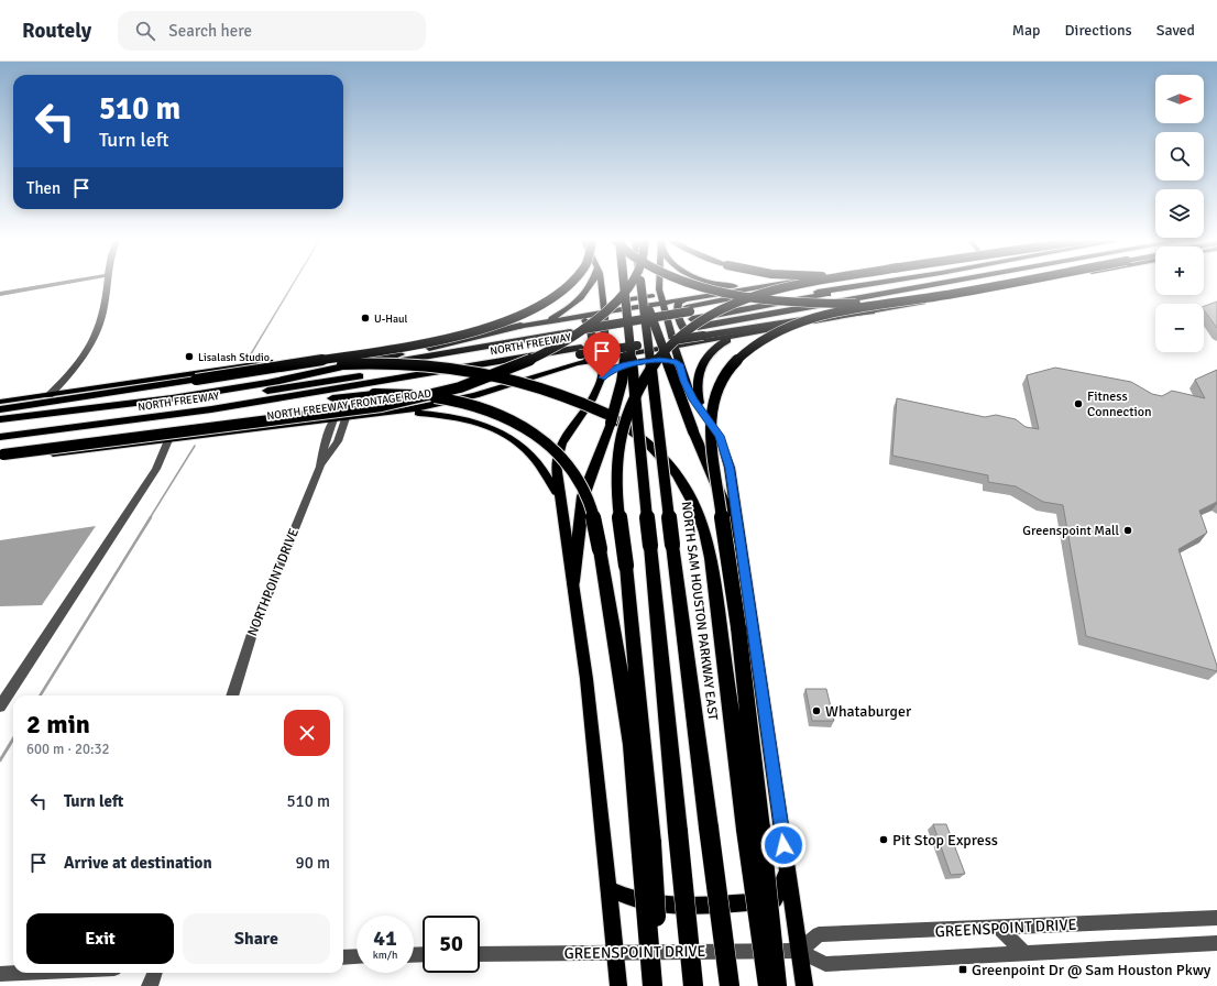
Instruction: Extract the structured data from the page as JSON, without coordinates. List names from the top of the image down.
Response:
{
  "streets": {
    "highway": ["NORTH FREEWAY", "NORTH SAM HOUSTON PARKWAY EAST"],
    "main road": ["NORTH FREEWAY FRONTAGE ROAD"],
    "street": ["NORTHPOINT DRIVE", "GREENSPOINT DRIVE"]
  },
  "crossings": [
    ["NORTH FREEWAY", "NORTH FREEWAY FRONTAGE ROAD"],
    ["NORTH FREEWAY FRONTAGE ROAD", "NORTHPOINT DRIVE"]
  ],
  "places": {
    "other": [
      "U-Haul",
      "Lisalash Studio",
      "Fitness Connection",
      "Greenspoint Mall",
      "Whataburger",
      "Pit Stop Express"
    ],
    "transit": ["Greenpoint Dr @ Sam Houston Pkwy"]
  },
  "north": "right",
  "page": {
    "header": "Routely",
    "search": "Search here",
    "nav": ["Map", "Directions", "Saved"],
    "map_buttons": ["+", "−"],
    "turn": ["510 m", "Turn left"],
    "then": "Then",
    "heading": ["2 min", "600 m · 20:32"],
    "list": [
      {
        "name": "Turn left",
        "value": "510 m"
      },
      {
        "name": "Arrive at destination",
        "value": "90 m"
      }
    ],
    "buttons": ["Exit", "Share"],
    "speed": "41 km/h",
    "limit": "50"
  }
}
